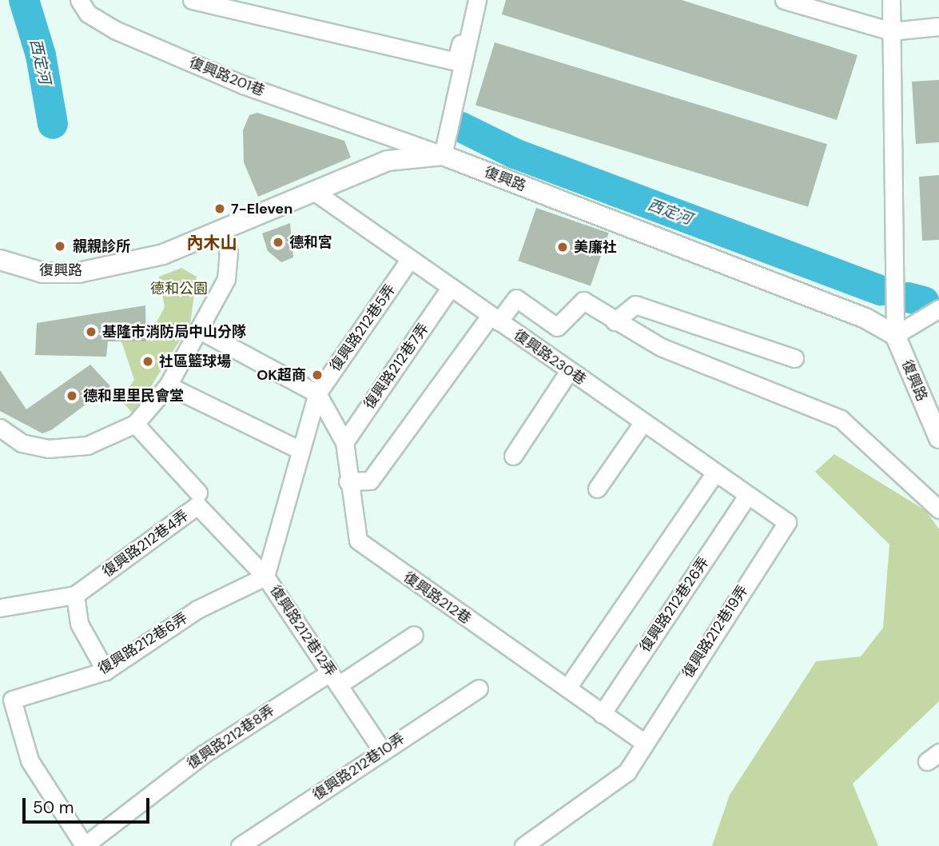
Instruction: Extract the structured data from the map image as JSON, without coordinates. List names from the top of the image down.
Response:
{
  "streets": {
    "street": [
      "復興路201巷",
      "復興路",
      "復興路212巷5弄",
      "復興路230巷",
      "復興路212巷7弄",
      "復興路212巷4弄",
      "復興路212巷",
      "復興路212巷26弄",
      "復興路212巷12弄",
      "復興路212巷19弄",
      "復興路212巷6弄",
      "復興路212巷8弄",
      "復興路212巷10弄"
    ]
  },
  "crossings": [
    ["復興路201巷", "復興路"],
    ["復興路", "復興路230巷"],
    ["復興路212巷5弄", "復興路230巷"],
    ["復興路212巷5弄", "復興路212巷"],
    ["復興路230巷", "復興路212巷7弄"],
    ["復興路230巷", "復興路212巷26弄"],
    ["復興路230巷", "復興路212巷19弄"],
    ["復興路212巷7弄", "復興路212巷"],
    ["復興路212巷4弄", "復興路212巷12弄"],
    ["復興路212巷4弄", "復興路212巷6弄"],
    ["復興路212巷", "復興路212巷26弄"],
    ["復興路212巷", "復興路212巷19弄"],
    ["復興路212巷12弄", "復興路212巷6弄"],
    ["復興路212巷12弄", "復興路212巷8弄"],
    ["復興路212巷12弄", "復興路212巷10弄"],
    ["復興路212巷6弄", "復興路212巷8弄"]
  ],
  "districts": ["內木山"],
  "water": ["西定河"],
  "parks": ["德和公園"],
  "places": [
    "7-Eleven",
    "德和宮",
    "親親診所",
    "美廉社",
    "基隆市消防局中山分隊",
    "社區籃球場",
    "OK超商",
    "德和里里民會堂"
  ],
  "scale_bar": "50 m"
}
